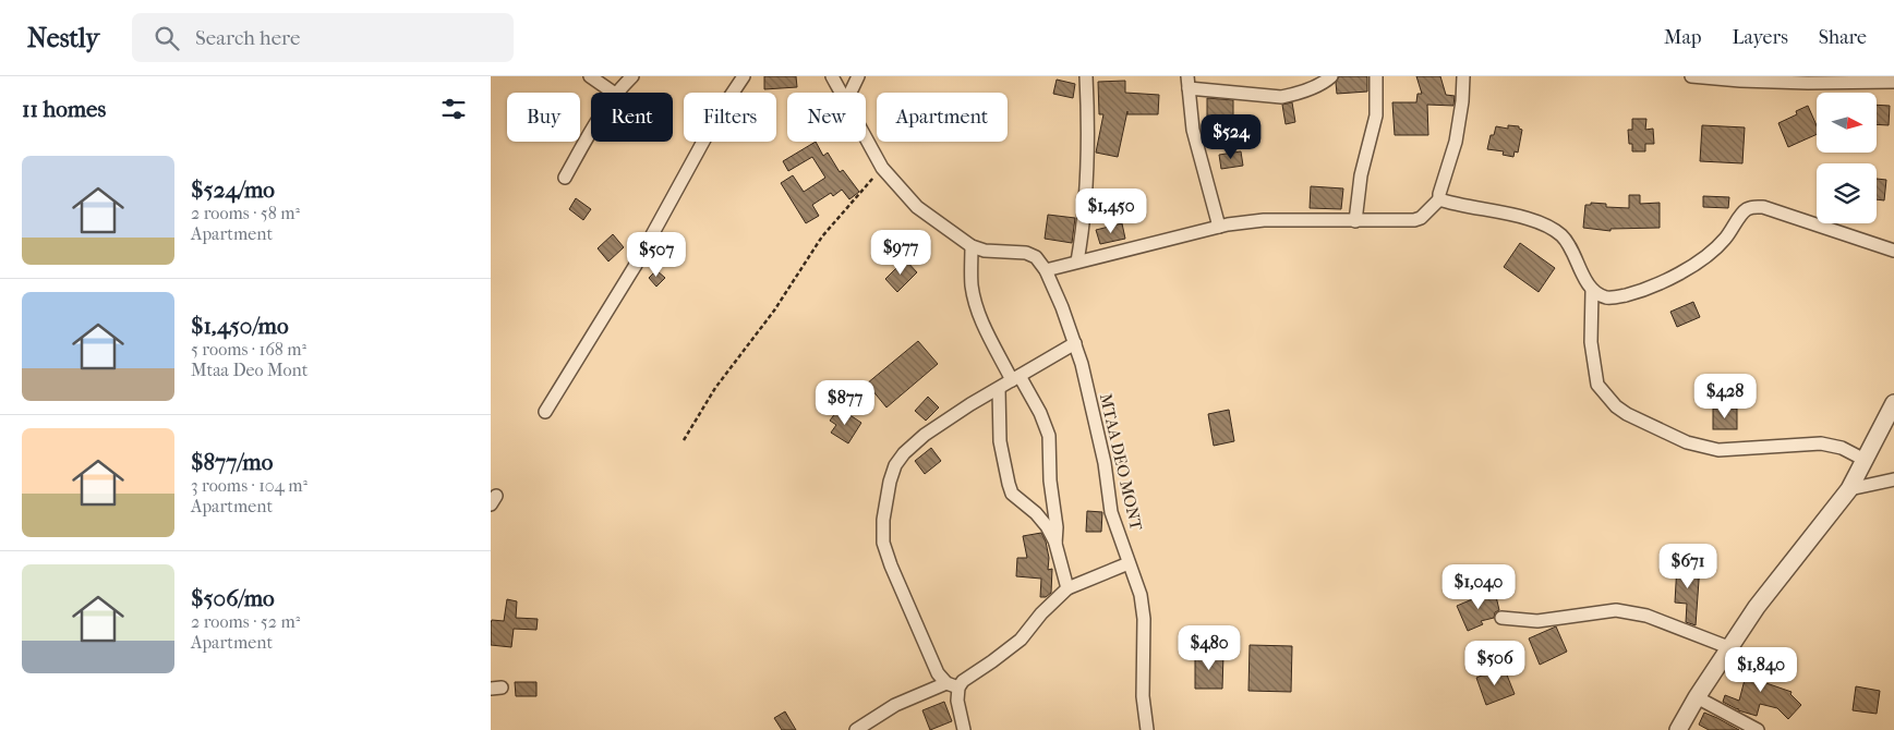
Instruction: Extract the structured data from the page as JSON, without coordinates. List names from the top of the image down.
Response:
{
  "streets": {
    "street": ["MTAA DEO MONT"]
  },
  "north": "right",
  "page": {
    "header": "Nestly",
    "search": "Search here",
    "nav": ["Map", "Layers", "Share"],
    "heading": "11 homes",
    "chip": [
      "Buy",
      "Rent",
      "Filters",
      "New",
      "Apartment"
    ],
    "price": [
      "$524",
      "$1,450",
      "$977",
      "$507",
      "$428",
      "$877",
      "$671",
      "$1,040",
      "$480",
      "$506",
      "$1,840"
    ],
    "list": [
      {
        "name": "$524/mo",
        "note": "2 rooms · 58 m² · Apartment"
      },
      {
        "name": "$1,450/mo",
        "note": "5 rooms · 168 m² · Mtaa Deo Mont"
      },
      {
        "name": "$877/mo",
        "note": "3 rooms · 104 m² · Apartment"
      },
      {
        "name": "$506/mo",
        "note": "2 rooms · 52 m² · Apartment"
      }
    ]
  }
}
